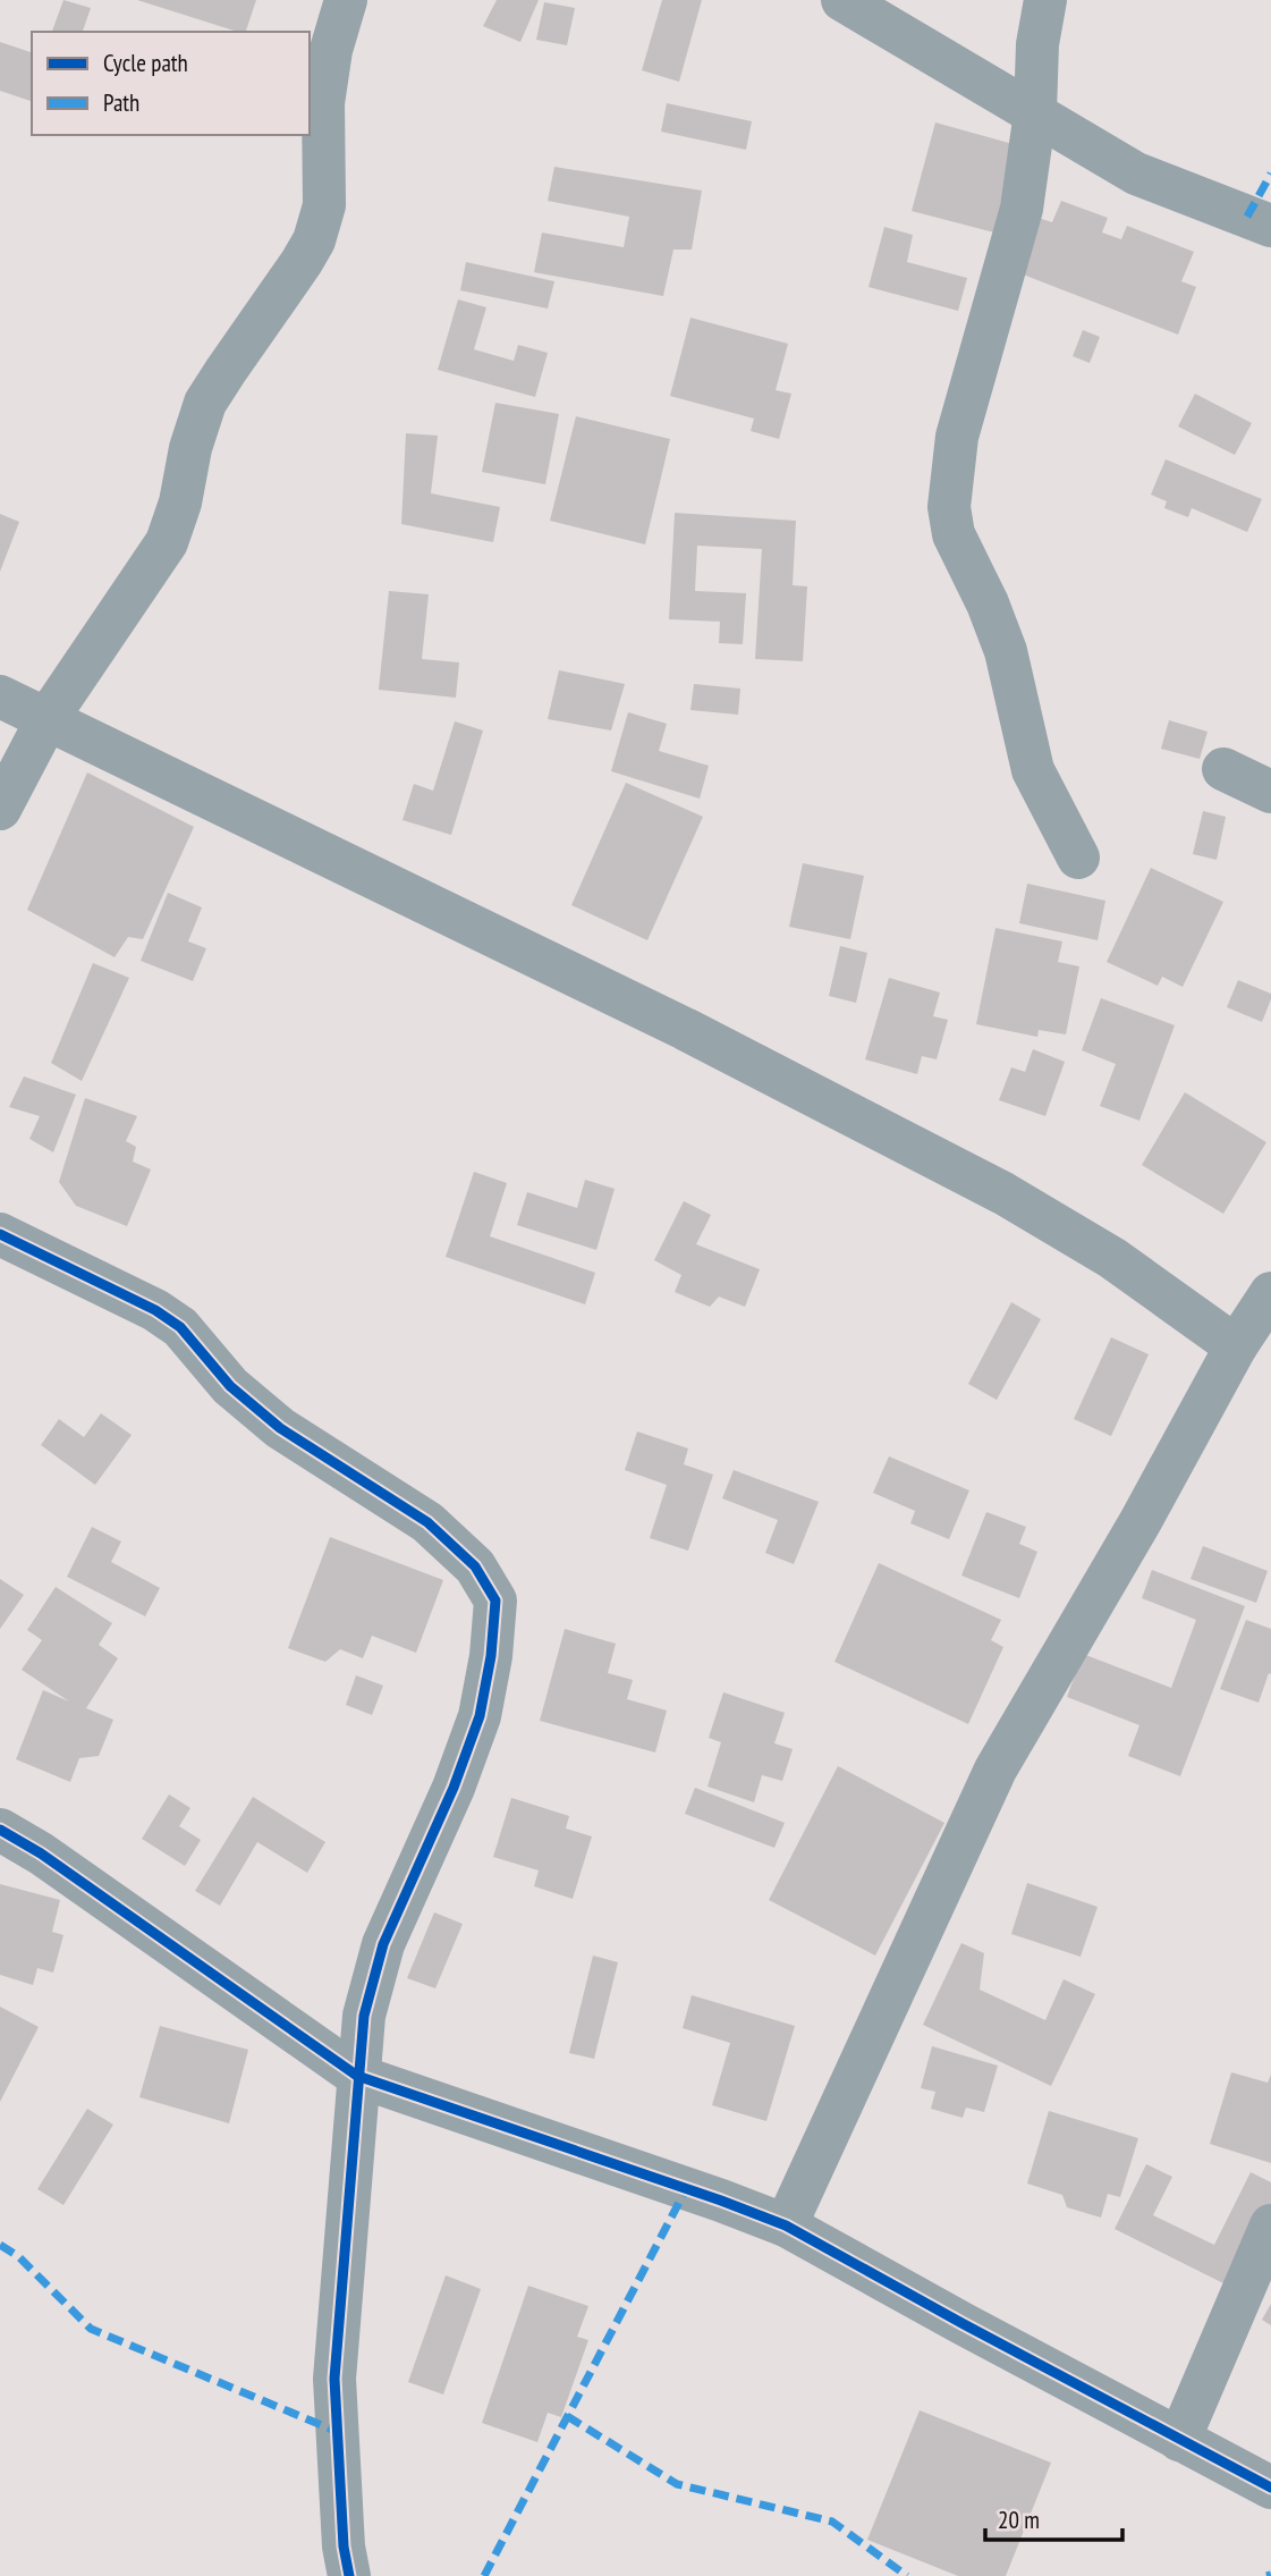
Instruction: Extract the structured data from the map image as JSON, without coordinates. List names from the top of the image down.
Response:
{
  "legend": ["Cycle path", "Path"],
  "scale_bar": "20 m"
}
